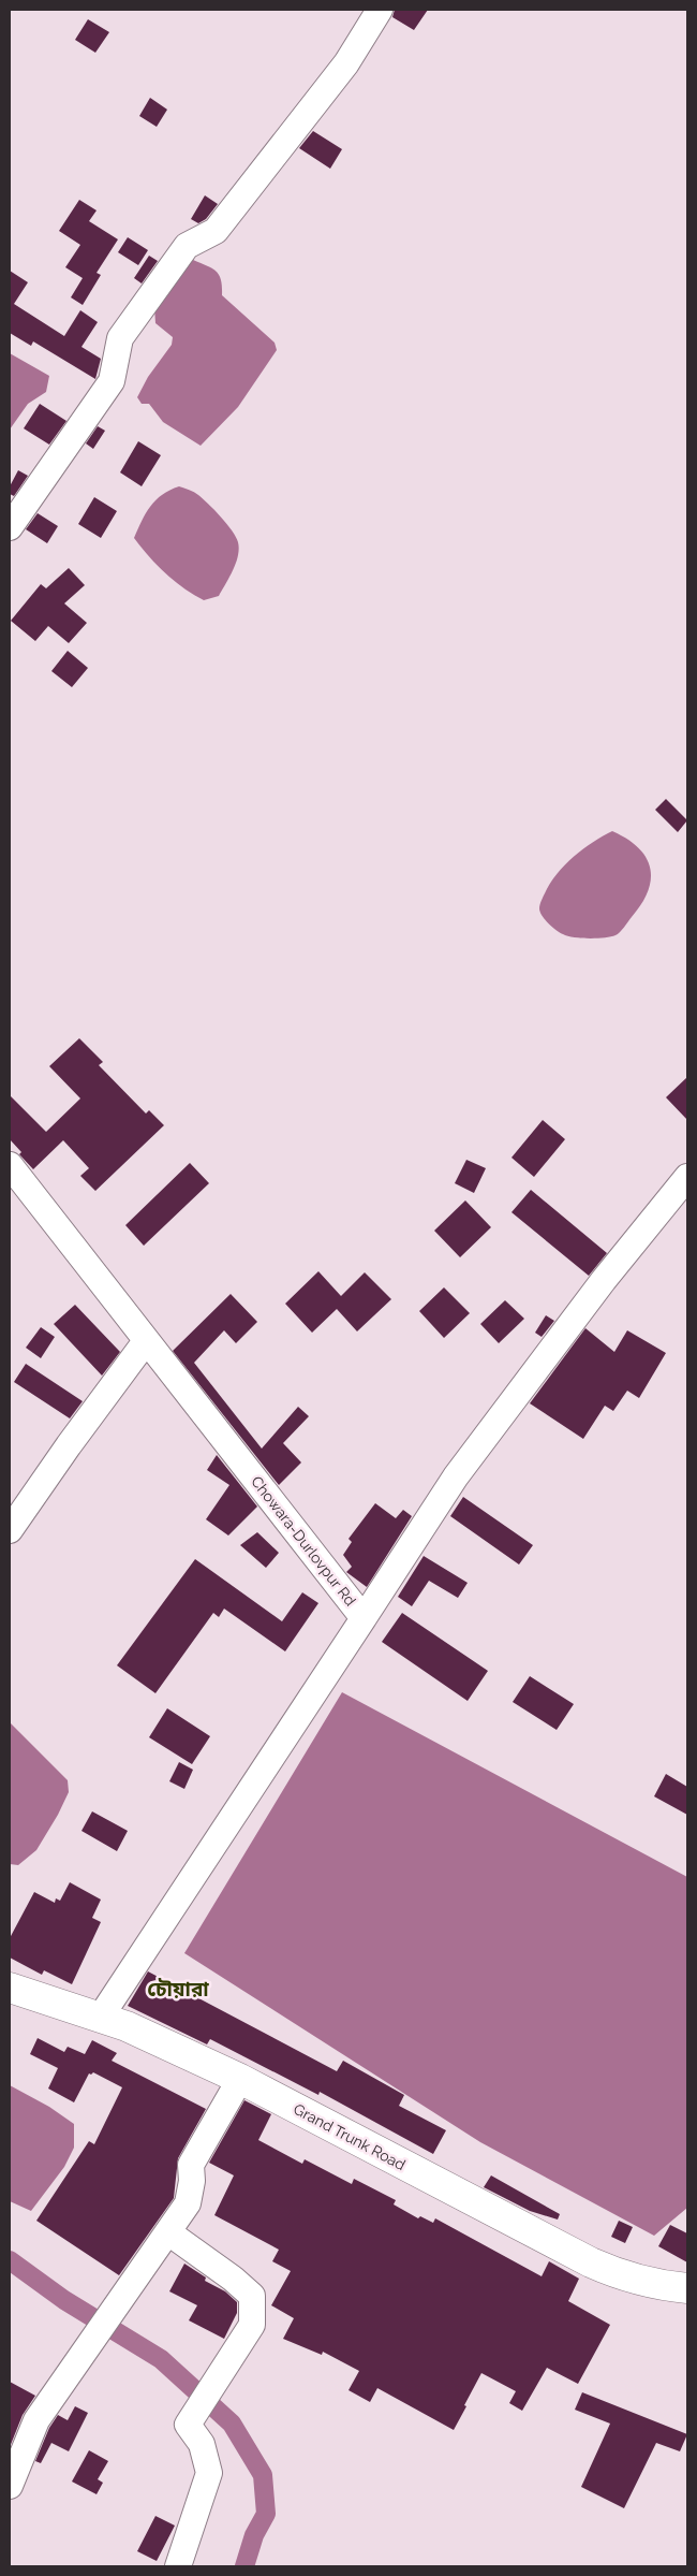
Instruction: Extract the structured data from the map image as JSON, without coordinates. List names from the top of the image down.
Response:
{
  "streets": {
    "highway": ["Grand Trunk Road"],
    "street": ["Chowara-Durlovpur Rd"]
  },
  "crossings": [
    ["Chowara-Durlovpur Rd", "Grand Trunk Road"]
  ],
  "districts": ["চৌয়ারা"]
}
